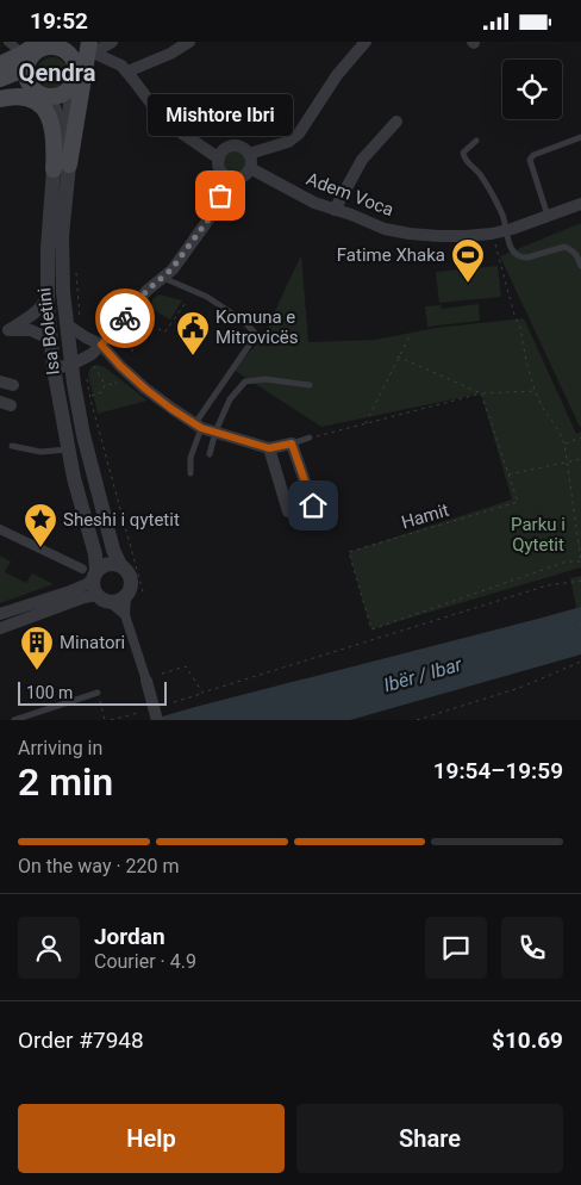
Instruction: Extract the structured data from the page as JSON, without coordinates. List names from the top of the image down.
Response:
{
  "streets": {
    "street": ["Adem Voca", "Isa Boletini"],
    "path": ["Hamit"]
  },
  "districts": ["Qendra"],
  "water": ["Ibër / Ibar"],
  "parks": ["Parku i Qytetit"],
  "places": {
    "other": ["Mishtore Ibri"],
    "sports": ["Fatime Xhaka"],
    "public building": ["Komuna e Mitrovicës"],
    "place": ["Sheshi i qytetit"],
    "building": ["Minatori"]
  },
  "scale_bar": "100 m",
  "page": {
    "status": "19:52",
    "bubble": "Mishtore Ibri",
    "scale": "100 m",
    "heading": ["2 min", "Arriving in", "19:54–19:59"],
    "panel": [
      "Jordan",
      "Courier · 4.9",
      "Order #7948",
      "$10.69"
    ],
    "bar": "On the way · 220 m",
    "buttons": ["Help", "Share"]
  }
}
